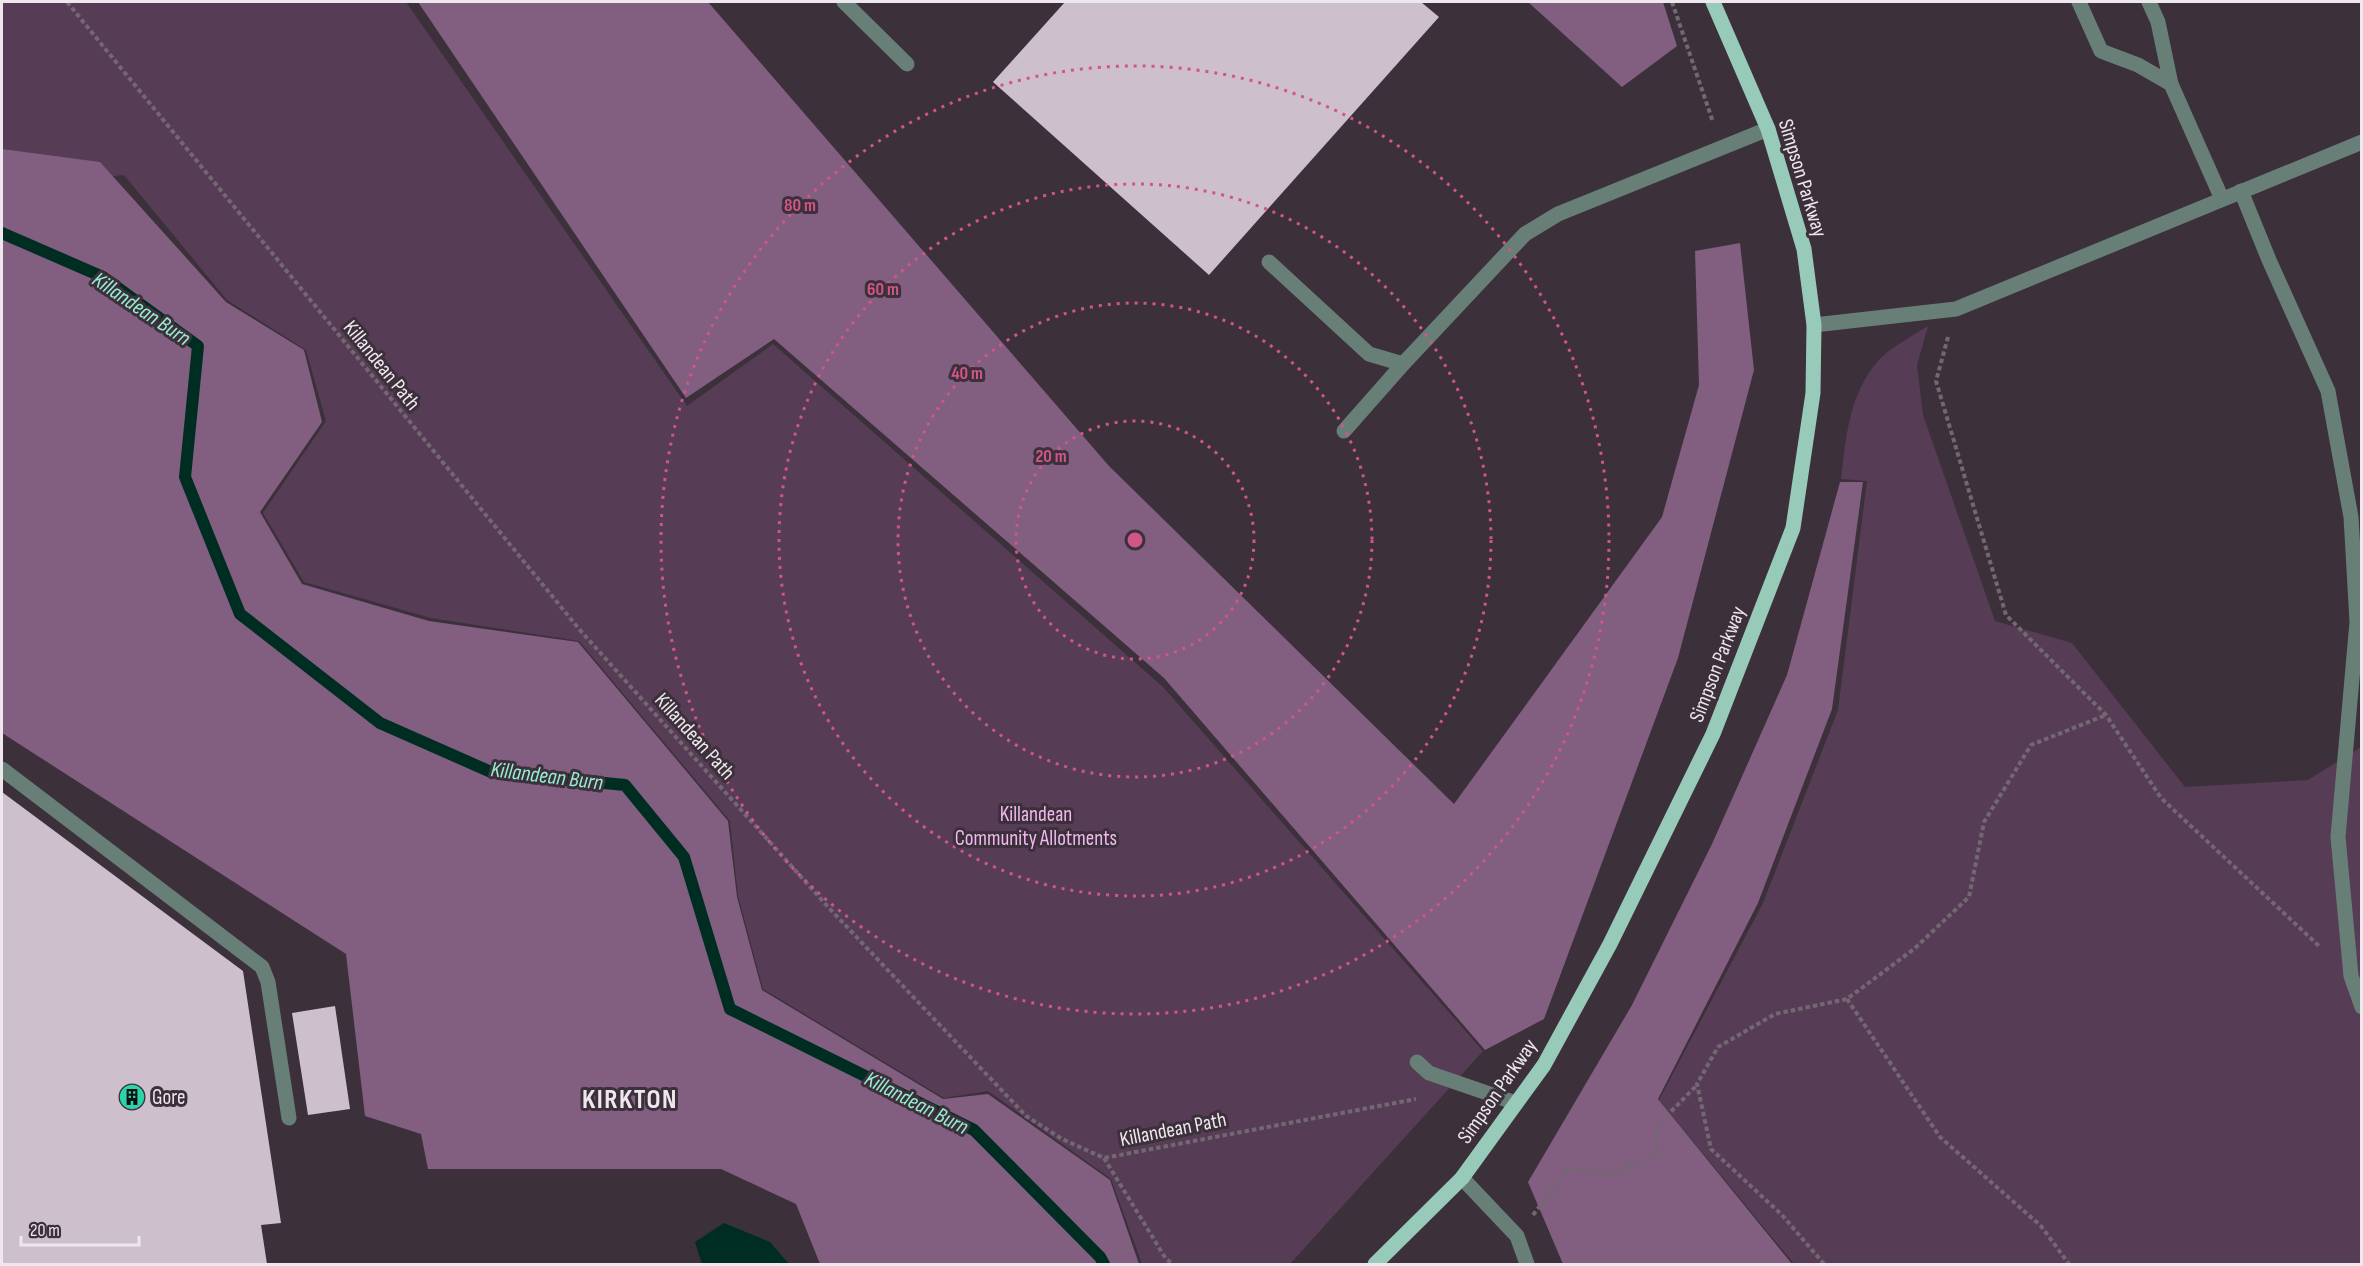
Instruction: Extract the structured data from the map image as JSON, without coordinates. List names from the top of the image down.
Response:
{
  "streets": {
    "main road": ["Simpson Parkway"],
    "path": ["Killandean Path"]
  },
  "districts": ["KIRKTON"],
  "water": ["Killandean Burn"],
  "parks": ["Killandean Community Allotments"],
  "places": {
    "building": ["Gore"]
  },
  "scale_bar": "20 m",
  "rings": [
    "80 m",
    "60 m",
    "40 m",
    "20 m"
  ]
}
